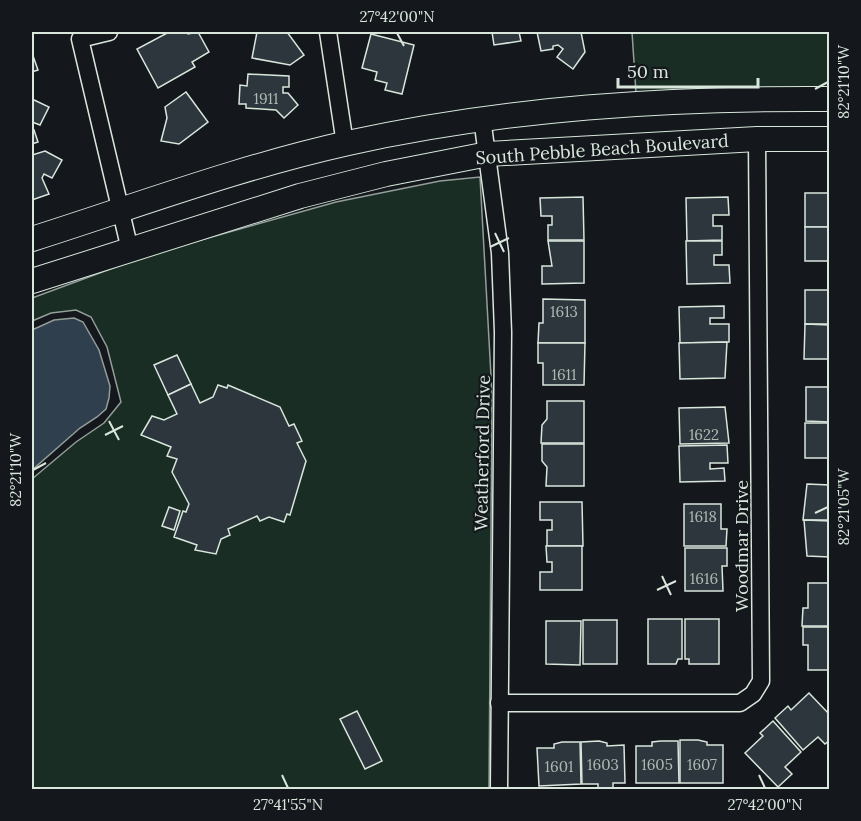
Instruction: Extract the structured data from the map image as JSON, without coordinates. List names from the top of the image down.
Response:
{
  "streets": {
    "street": ["South Pebble Beach Boulevard", "Weatherford Drive", "Woodmar Drive"]
  },
  "crossings": [
    ["South Pebble Beach Boulevard", "Weatherford Drive"],
    ["South Pebble Beach Boulevard", "Woodmar Drive"],
    ["Weatherford Drive", "Woodmar Drive"]
  ],
  "house_numbers": [
    "1911",
    "1613",
    "1611",
    "1622",
    "1618",
    "1616",
    "1603",
    "1605",
    "1607",
    "1601"
  ],
  "scale_bar": "50 m",
  "coordinates": [
    "27°42'00\"N",
    "82°21'10\"W",
    "82°21'05\"W",
    "27°41'55\"N"
  ]
}
